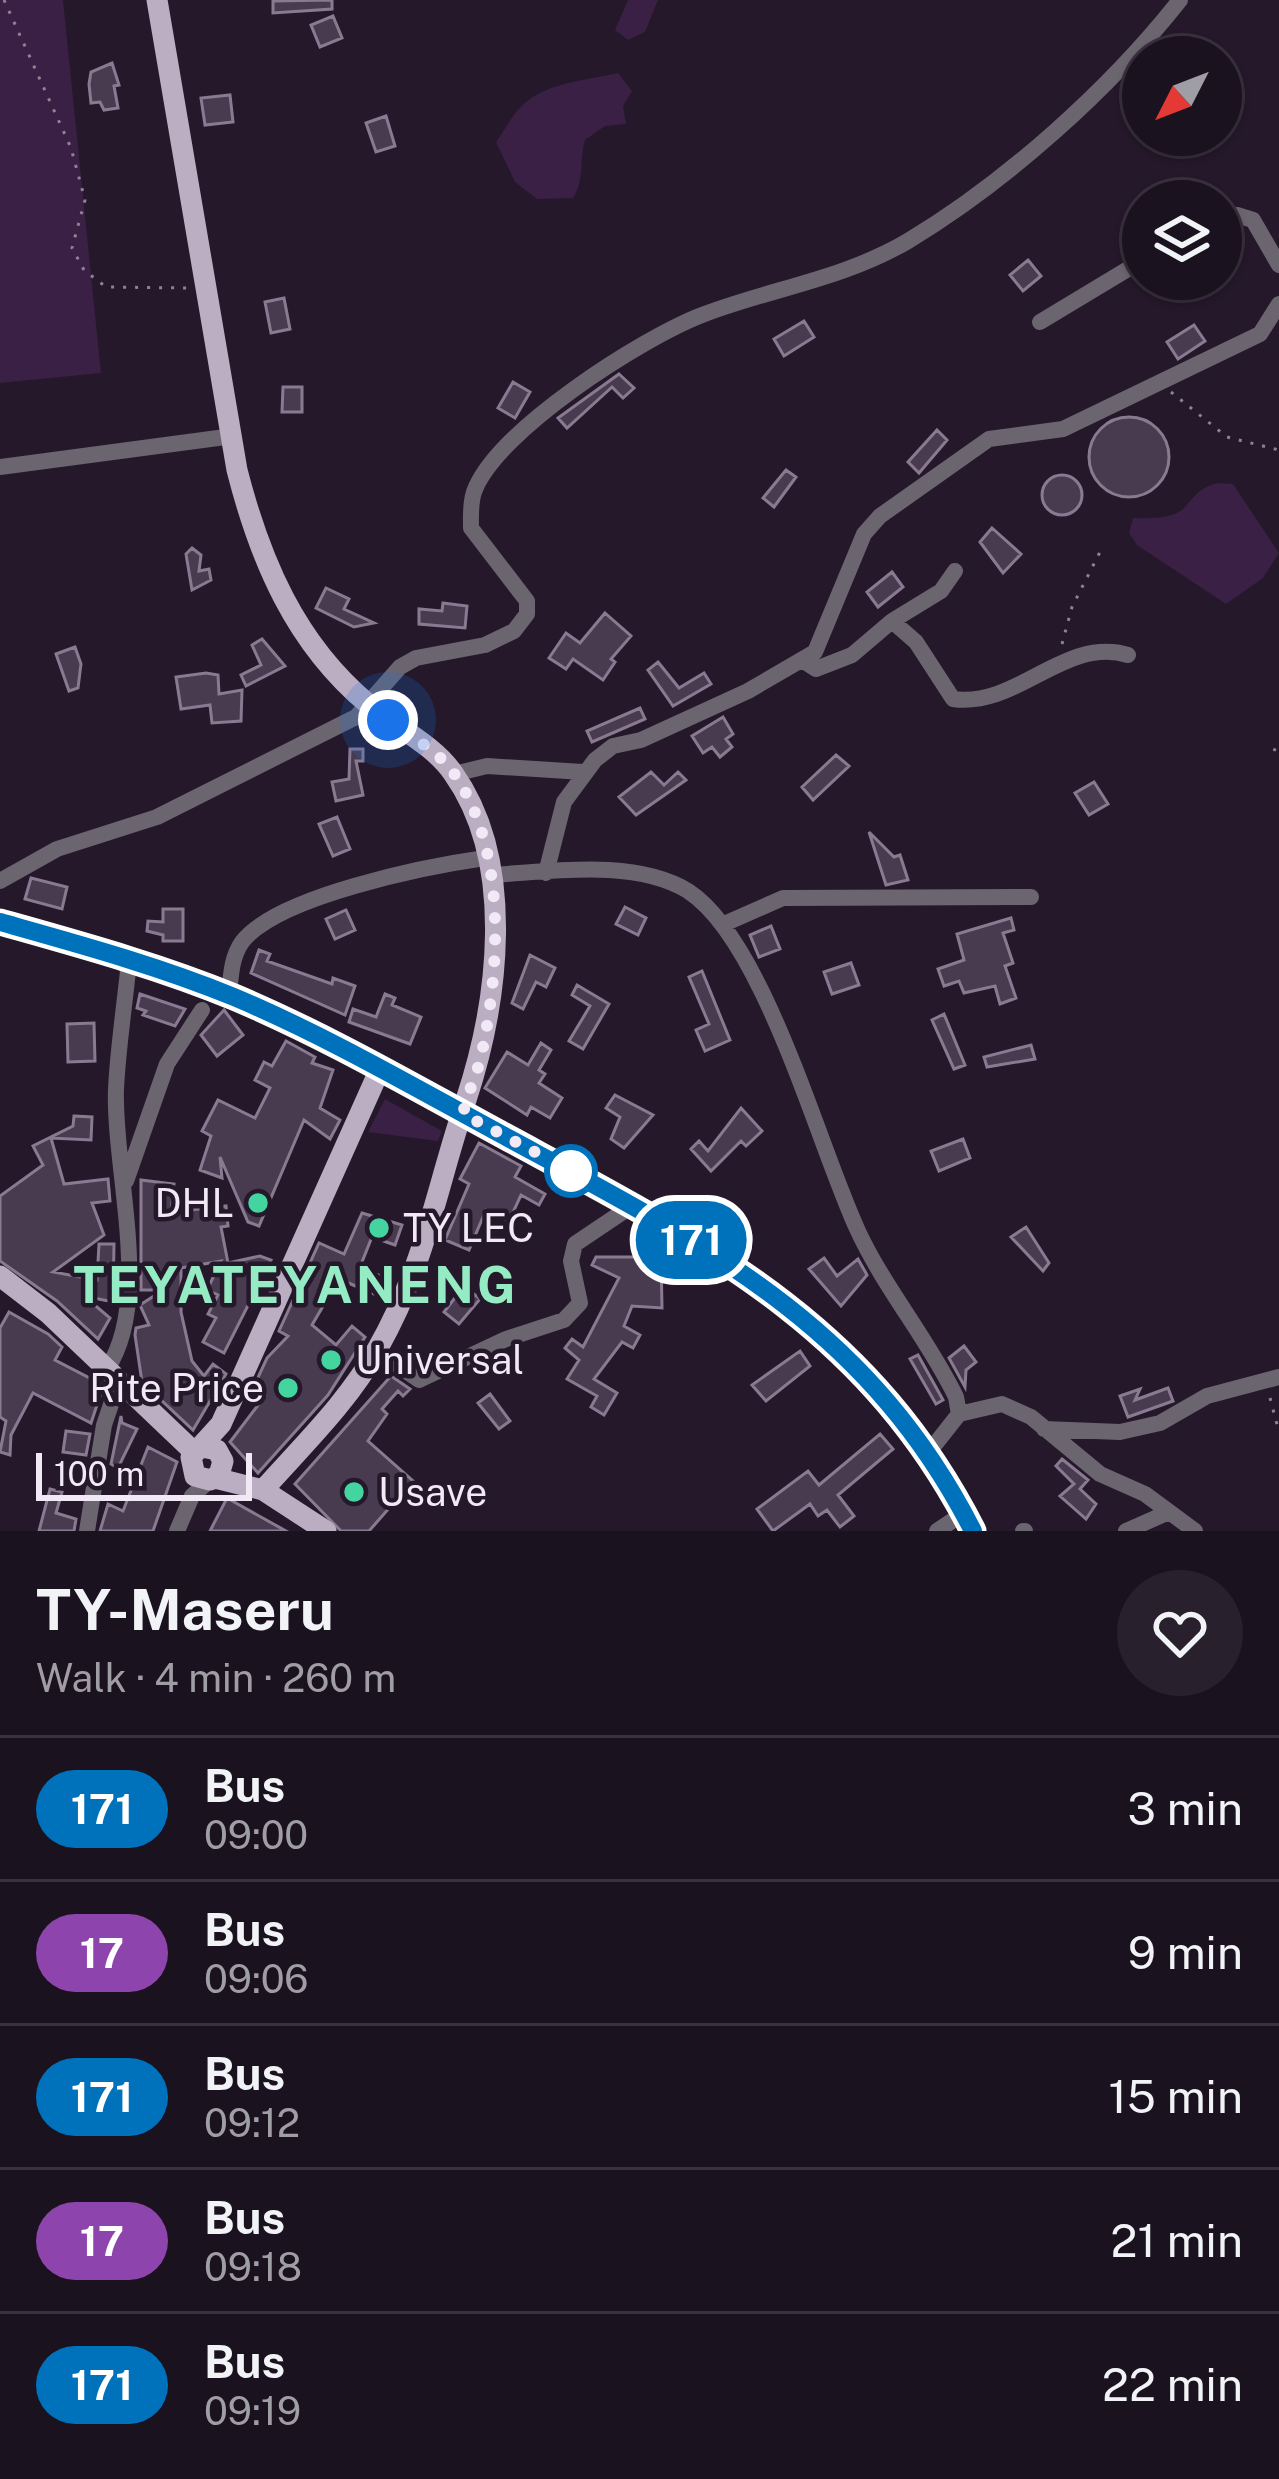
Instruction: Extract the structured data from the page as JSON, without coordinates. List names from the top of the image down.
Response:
{
  "districts": ["TEYATEYANENG"],
  "places": [
    "DHL",
    "TY LEC",
    "Universal",
    "Rite Price",
    "Usave"
  ],
  "lines": ["bus line 171"],
  "scale_bar": "100 m",
  "north": "bottom left",
  "page": {
    "on_map": "171",
    "scale": "100 m",
    "heading": ["TY-Maseru", "Walk · 4 min · 260 m"],
    "list": [
      {
        "mark": "171",
        "name": "Bus",
        "note": "09:00",
        "value": "3 min"
      },
      {
        "mark": "17",
        "name": "Bus",
        "note": "09:06",
        "value": "9 min"
      },
      {
        "mark": "171",
        "name": "Bus",
        "note": "09:12",
        "value": "15 min"
      },
      {
        "mark": "17",
        "name": "Bus",
        "note": "09:18",
        "value": "21 min"
      },
      {
        "mark": "171",
        "name": "Bus",
        "note": "09:19",
        "value": "22 min"
      }
    ]
  }
}
